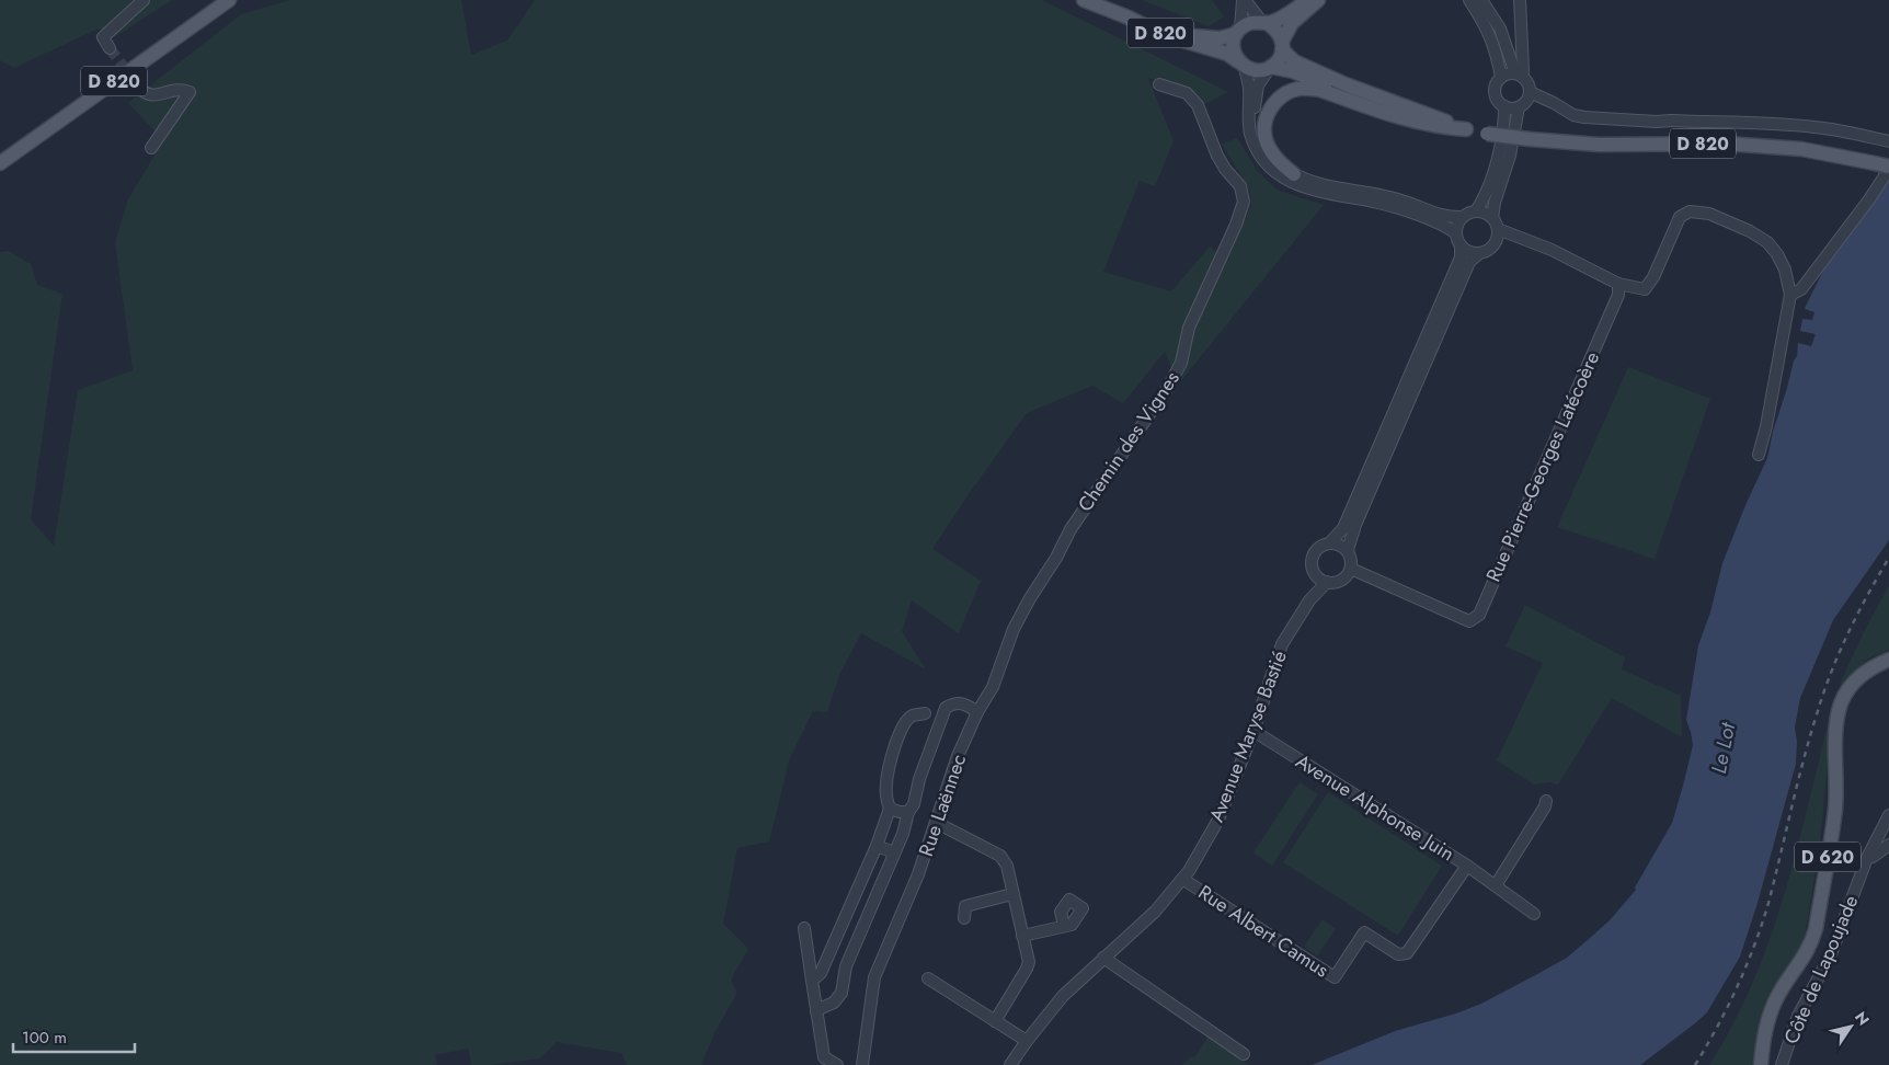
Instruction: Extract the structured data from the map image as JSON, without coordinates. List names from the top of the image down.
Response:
{
  "streets": {
    "main road": ["D 820", "D 620"],
    "street": [
      "Chemin des Vignes",
      "Rue Pierre-Georges Latécoère",
      "Avenue Maryse Bastié",
      "Rue Laënnec",
      "Avenue Alphonse Juin",
      "Rue Albert Camus",
      "Côte de Lapoujade"
    ]
  },
  "crossings": [
    ["Chemin des Vignes", "Rue Laënnec"],
    ["Rue Pierre-Georges Latécoère", "Avenue Maryse Bastié"],
    ["Avenue Maryse Bastié", "Avenue Alphonse Juin"],
    ["Avenue Maryse Bastié", "Rue Albert Camus"],
    ["Avenue Alphonse Juin", "Rue Albert Camus"]
  ],
  "water": ["Le Lot"],
  "scale_bar": "100 m",
  "north": "top right"
}
